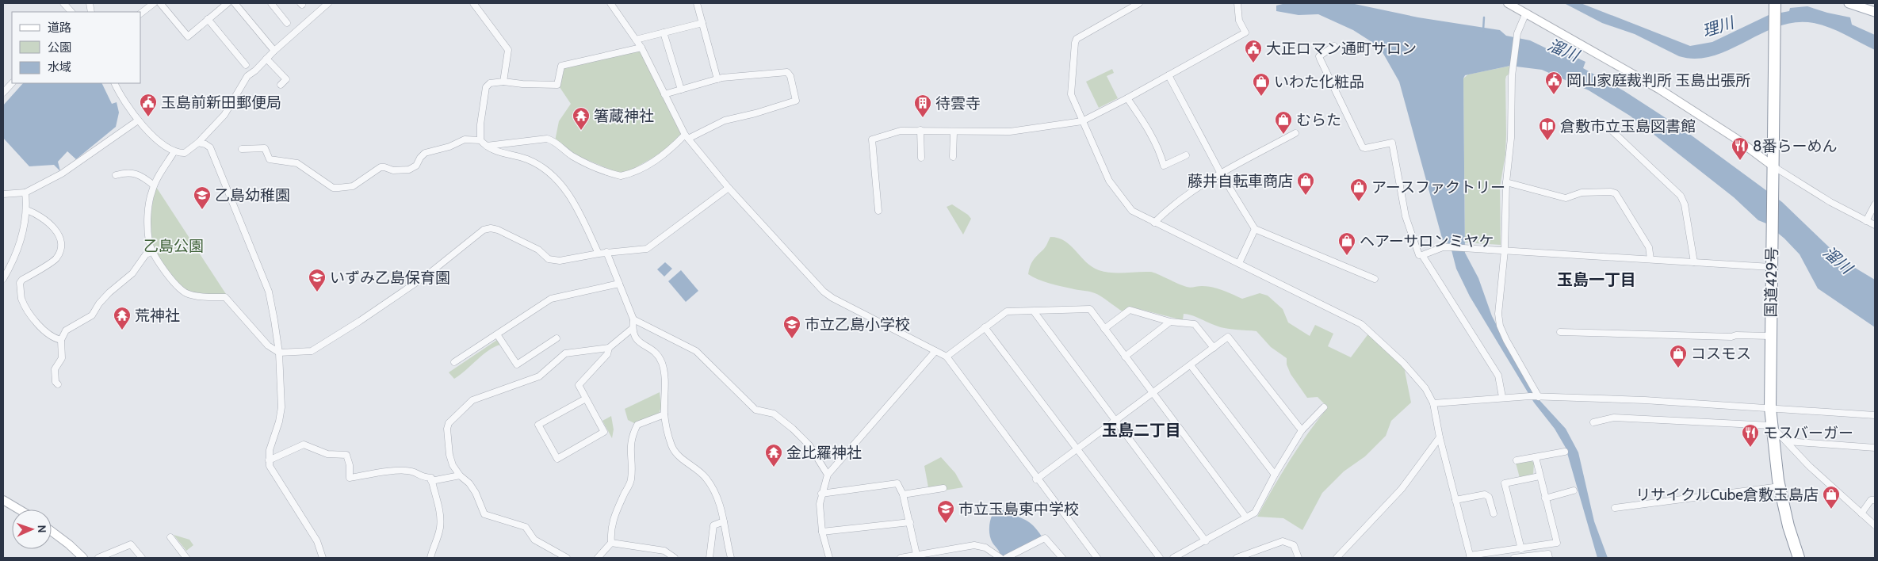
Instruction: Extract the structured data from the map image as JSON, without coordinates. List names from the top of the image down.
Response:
{
  "streets": {
    "highway": ["国道429号"]
  },
  "districts": ["玉島一丁目", "玉島二丁目"],
  "water": ["理川", "溜川"],
  "parks": ["乙島公園"],
  "places": {
    "public building": ["大正ロマン通町サロン", "岡山家庭裁判所 玉島出張所", "玉島前新田郵便局"],
    "shop": [
      "いわた化粧品",
      "むらた",
      "藤井自転車商店",
      "アースファクトリー",
      "ヘアーサロンミヤケ",
      "コスモス",
      "リサイクルCube倉敷玉島店"
    ],
    "building": ["待雲寺"],
    "temple": ["箸蔵神社", "荒神社", "金比羅神社"],
    "library": ["倉敷市立玉島図書館"],
    "restaurant": ["8番らーめん", "モスバーガー"],
    "school or university": [
      "乙島幼稚園",
      "いずみ乙島保育園",
      "市立乙島小学校",
      "市立玉島東中学校"
    ]
  },
  "legend": ["道路", "公園", "水域"],
  "north": "right"
}
